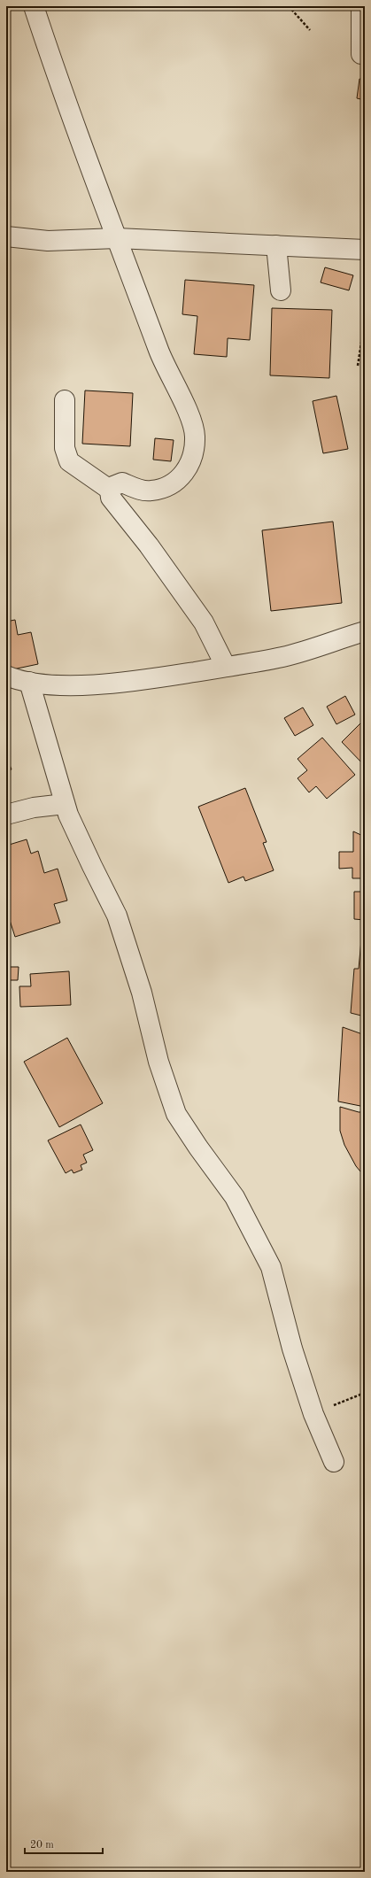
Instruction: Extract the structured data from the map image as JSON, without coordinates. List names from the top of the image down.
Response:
{
  "scale_bar": "20 m"
}
